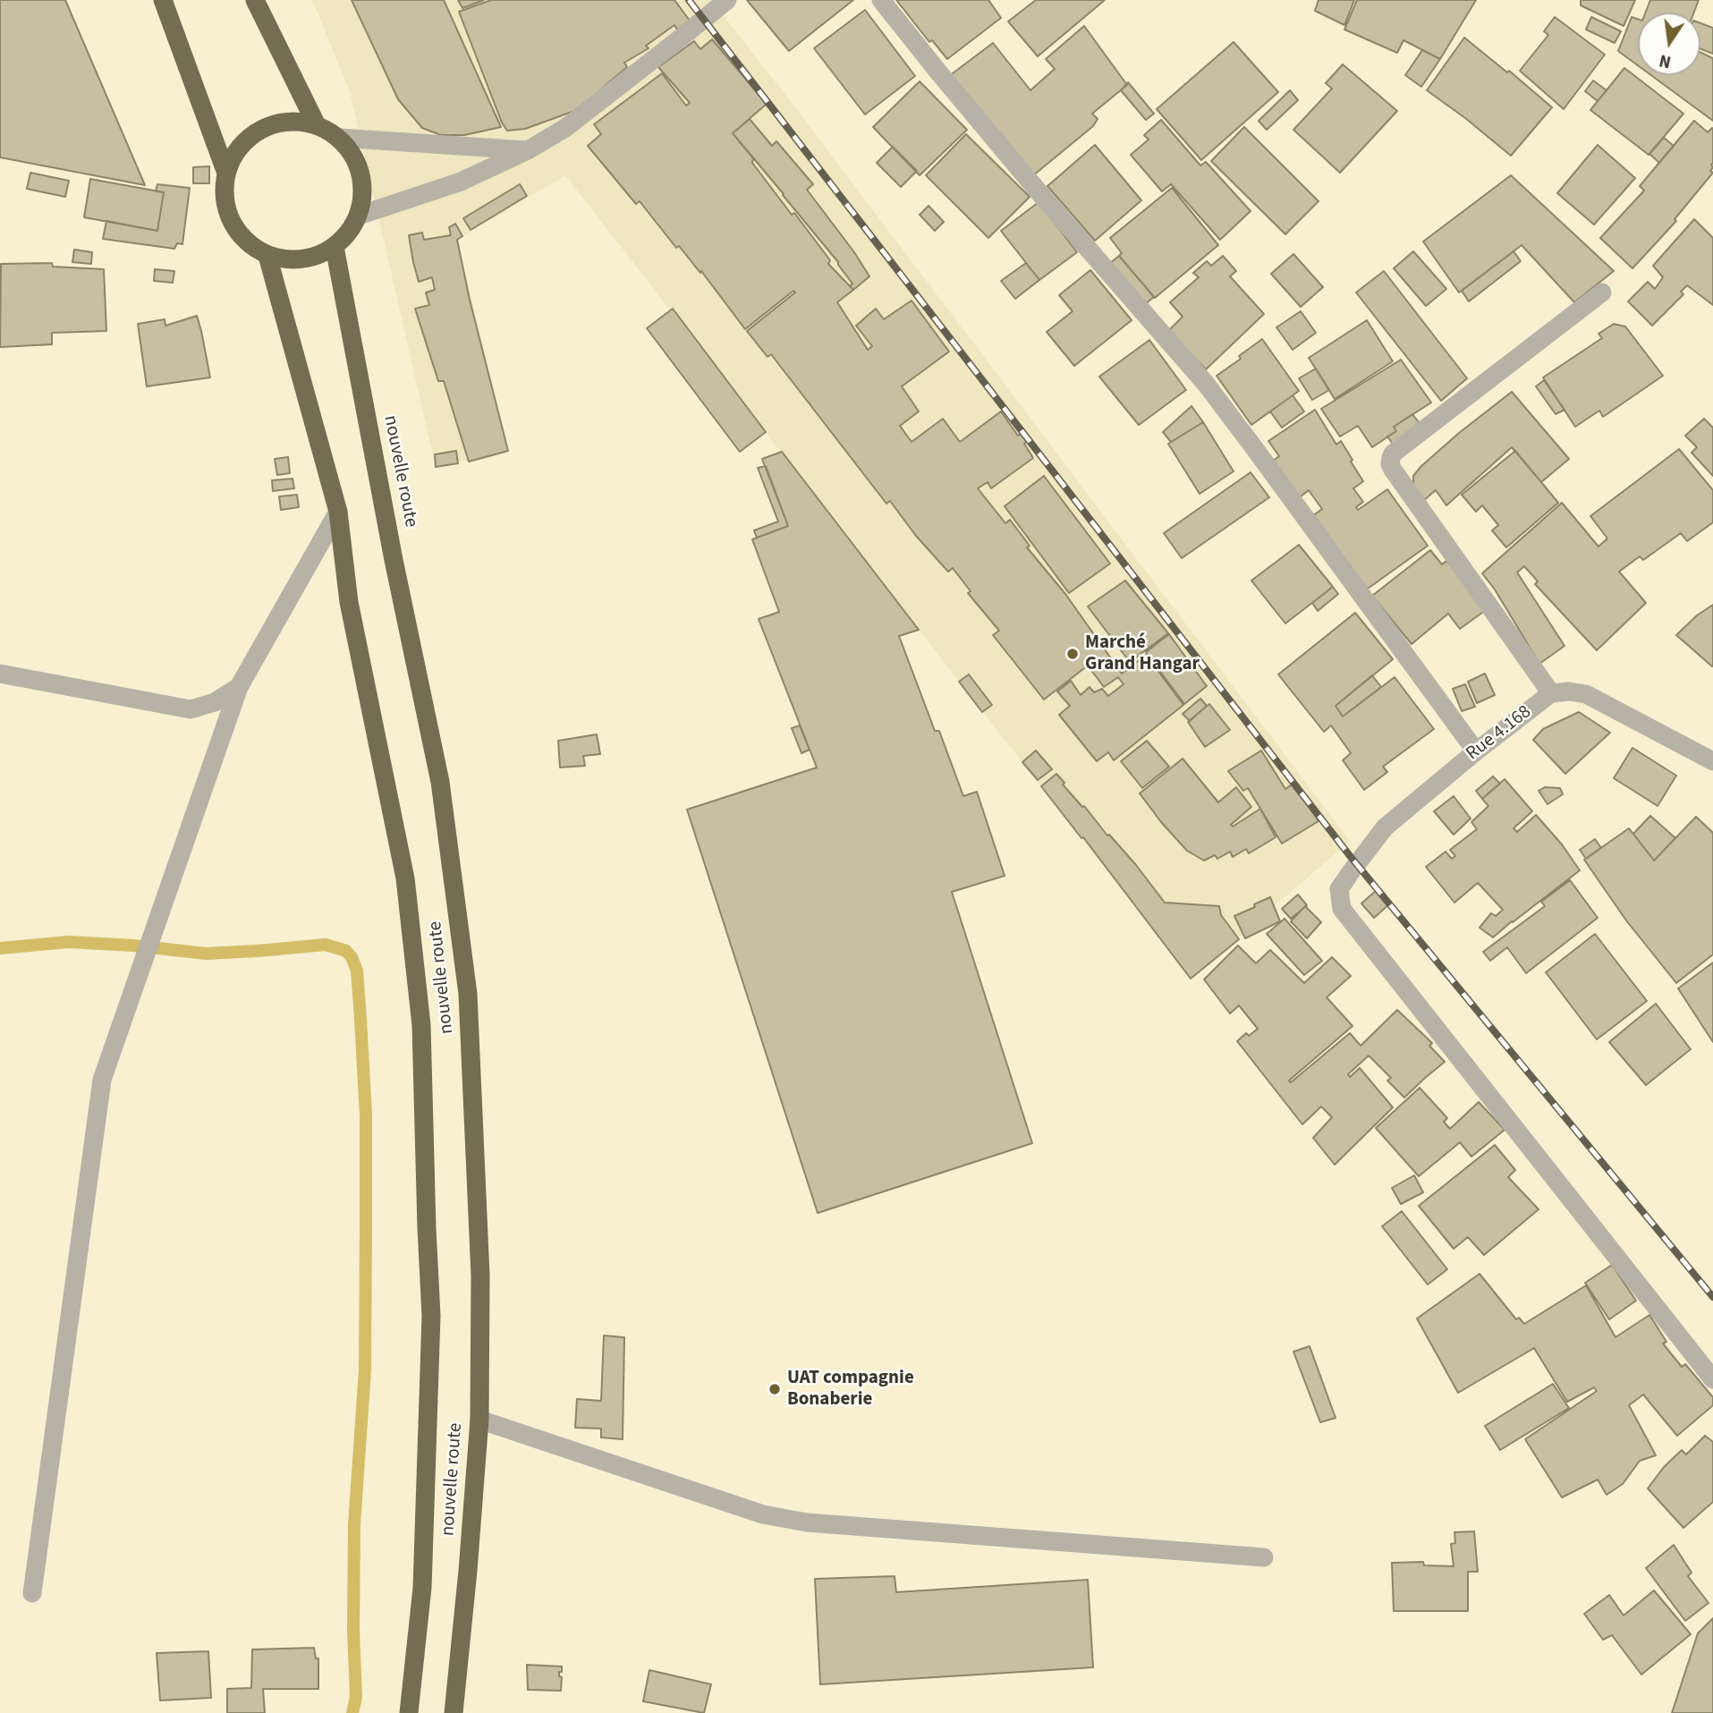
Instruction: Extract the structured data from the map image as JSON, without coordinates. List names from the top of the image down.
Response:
{
  "streets": {
    "highway": ["nouvelle route"],
    "street": ["Rue 4.168"]
  },
  "places": ["Marché Grand Hangar", "UAT compagnie Bonaberie"],
  "north": "bottom"
}
